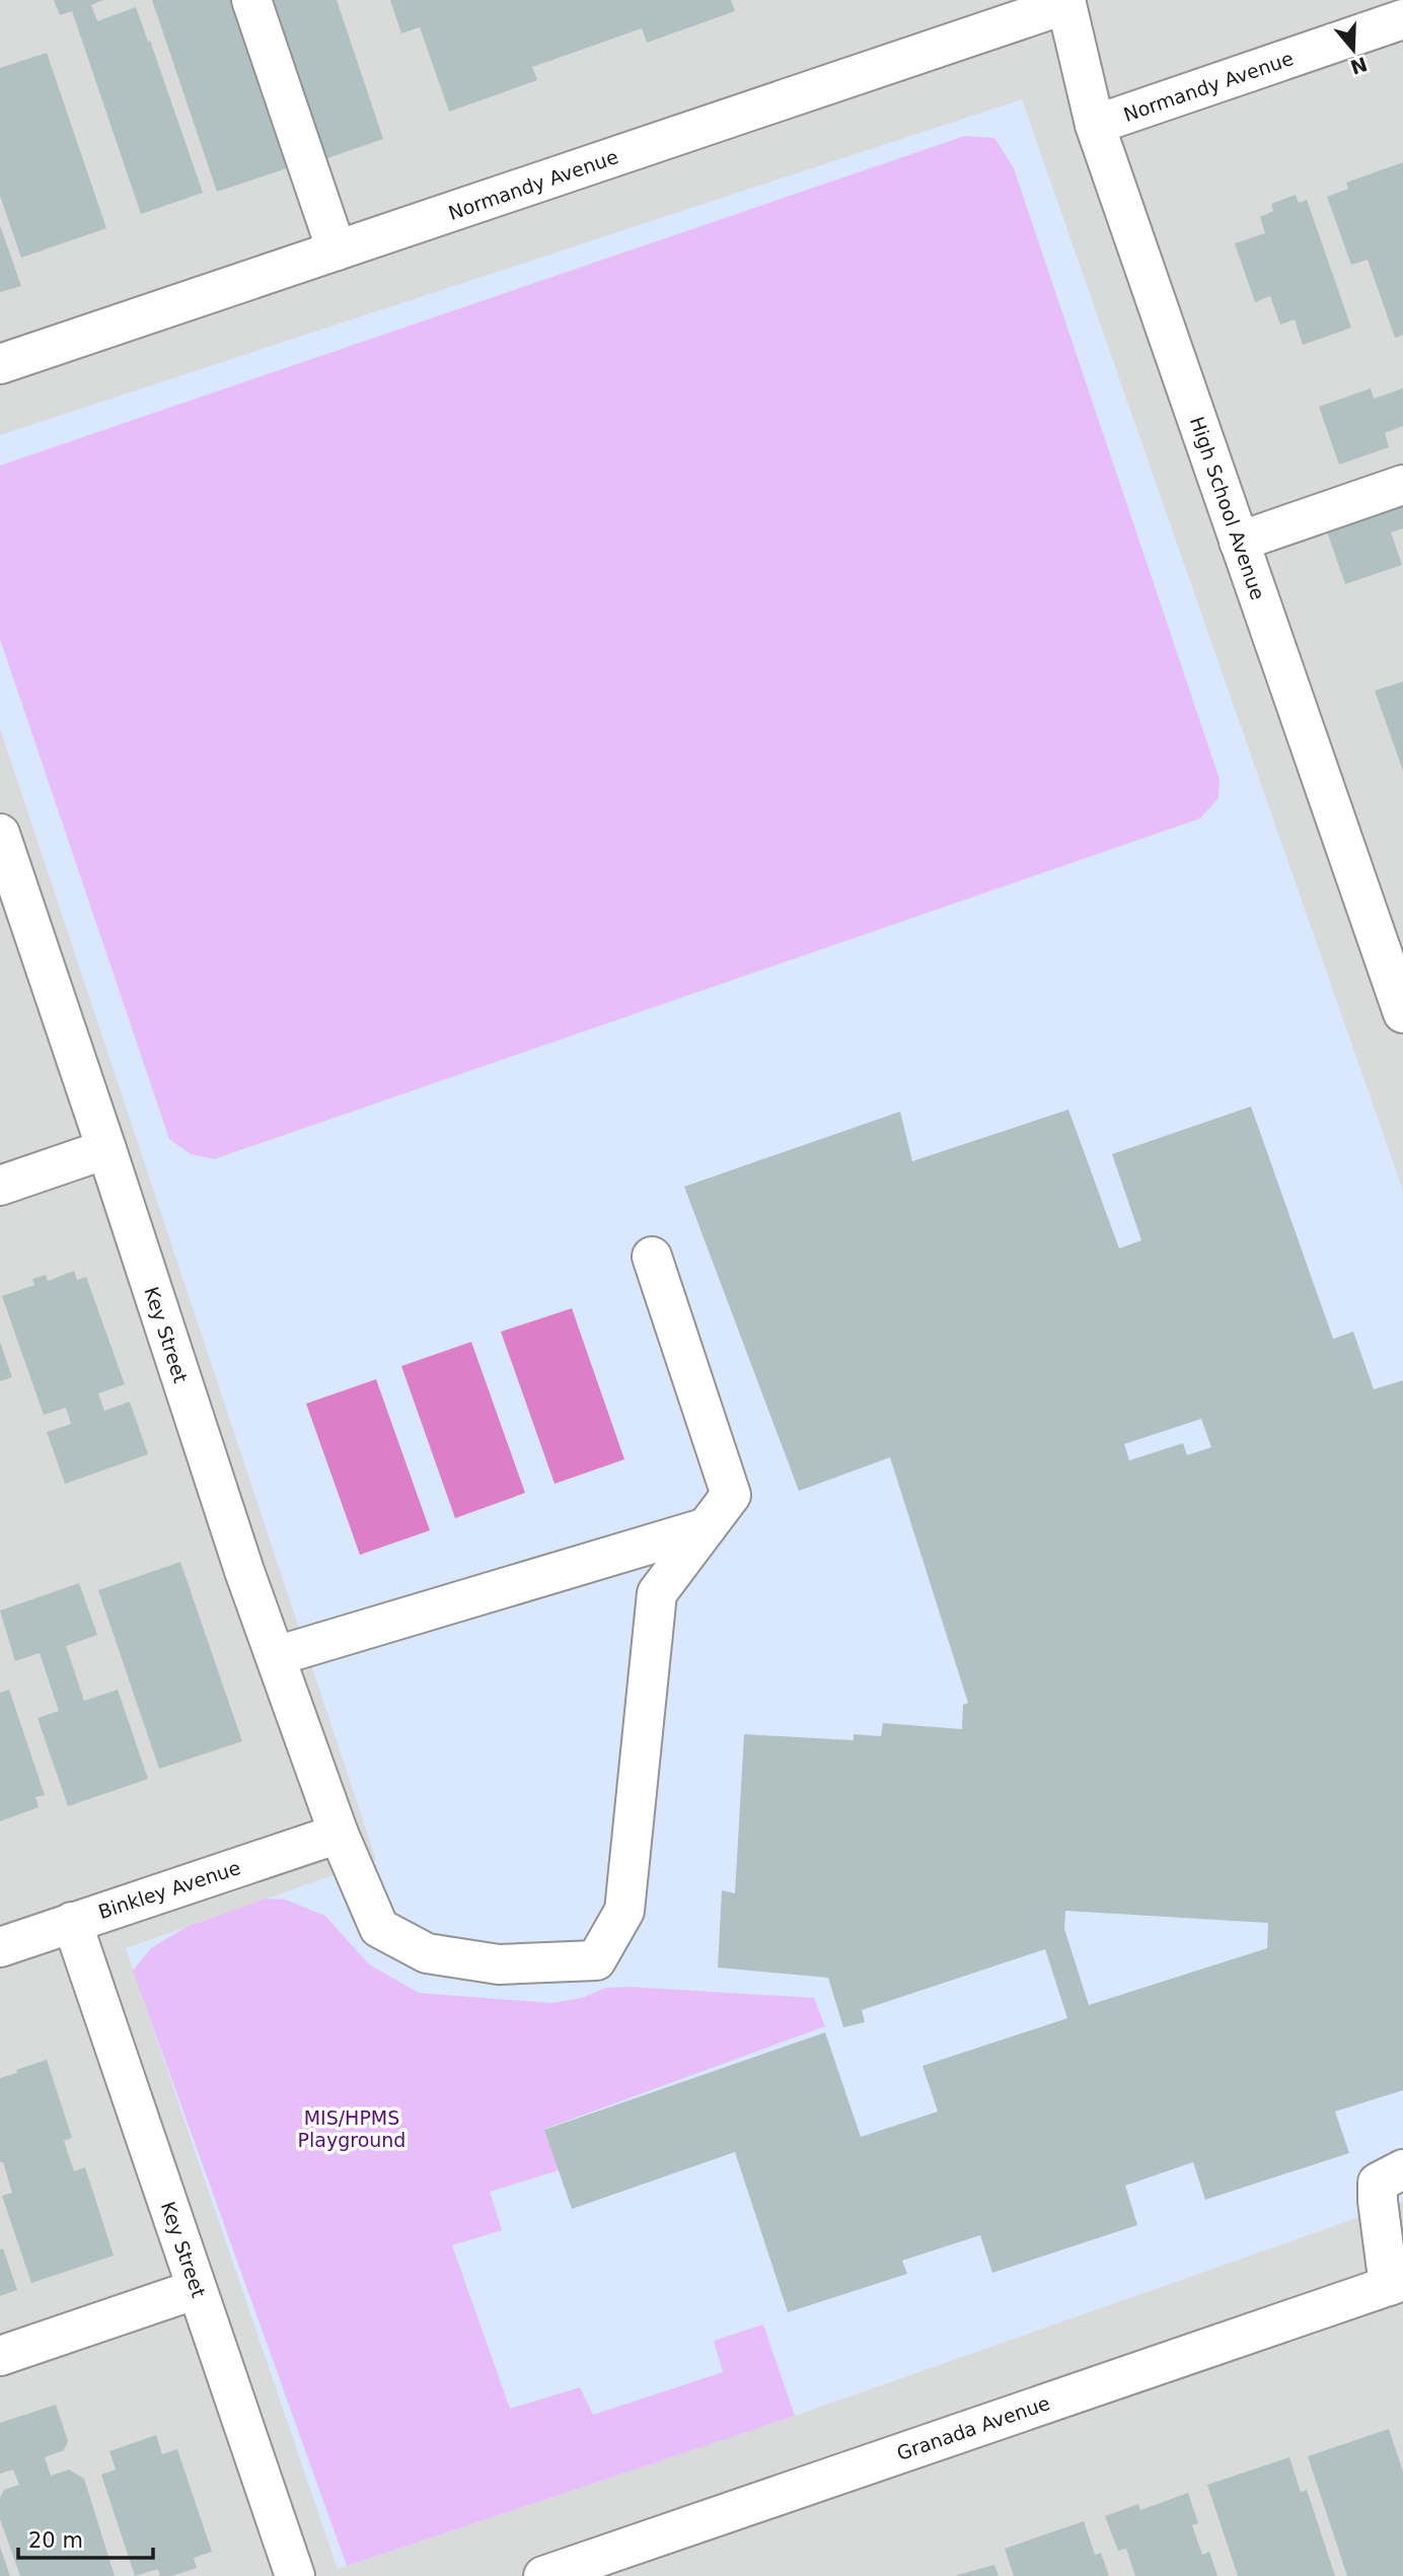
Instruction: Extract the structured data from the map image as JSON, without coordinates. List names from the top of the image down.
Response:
{
  "streets": {
    "street": [
      "Normandy Avenue",
      "High School Avenue",
      "Key Street",
      "Binkley Avenue",
      "Granada Avenue"
    ]
  },
  "crossings": [
    ["Normandy Avenue", "High School Avenue"],
    ["Key Street", "Binkley Avenue"]
  ],
  "parks": ["MIS/HPMS Playground"],
  "scale_bar": "20 m",
  "north": "bottom"
}
